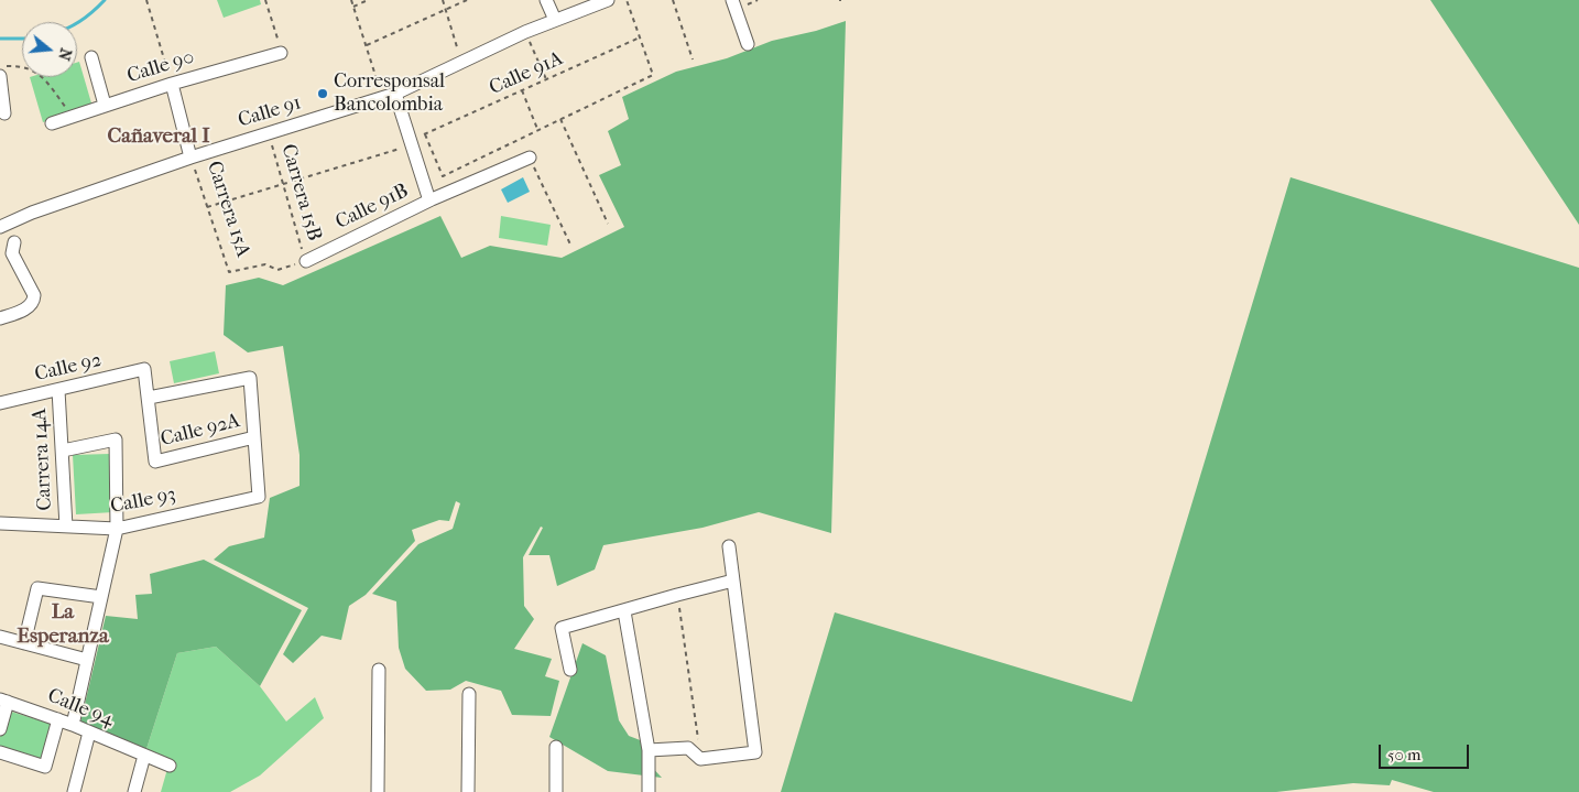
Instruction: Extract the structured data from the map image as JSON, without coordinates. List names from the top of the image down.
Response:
{
  "streets": {
    "street": [
      "Calle 90",
      "Calle 91",
      "Calle 91B",
      "Carrera 15A",
      "Calle 92",
      "Calle 92A",
      "Carrera 14A",
      "Calle 93",
      "Calle 94"
    ],
    "path": ["Calle 91A", "Carrera 15B"]
  },
  "crossings": [
    ["Calle 90", "Carrera 15A"],
    ["Calle 91", "Carrera 15B"],
    ["Calle 91", "Carrera 15A"],
    ["Carrera 15B", "Calle 91B"],
    ["Carrera 15B", "Carrera 15A"],
    ["Calle 91B", "Carrera 15A"],
    ["Calle 92", "Calle 92A"],
    ["Calle 92", "Carrera 14A"],
    ["Calle 92A", "Calle 93"],
    ["Carrera 14A", "Calle 93"]
  ],
  "districts": ["Cañaveral I", "La Esperanza"],
  "places": ["Corresponsal Bancolombia"],
  "scale_bar": "50 m",
  "north": "right"
}
